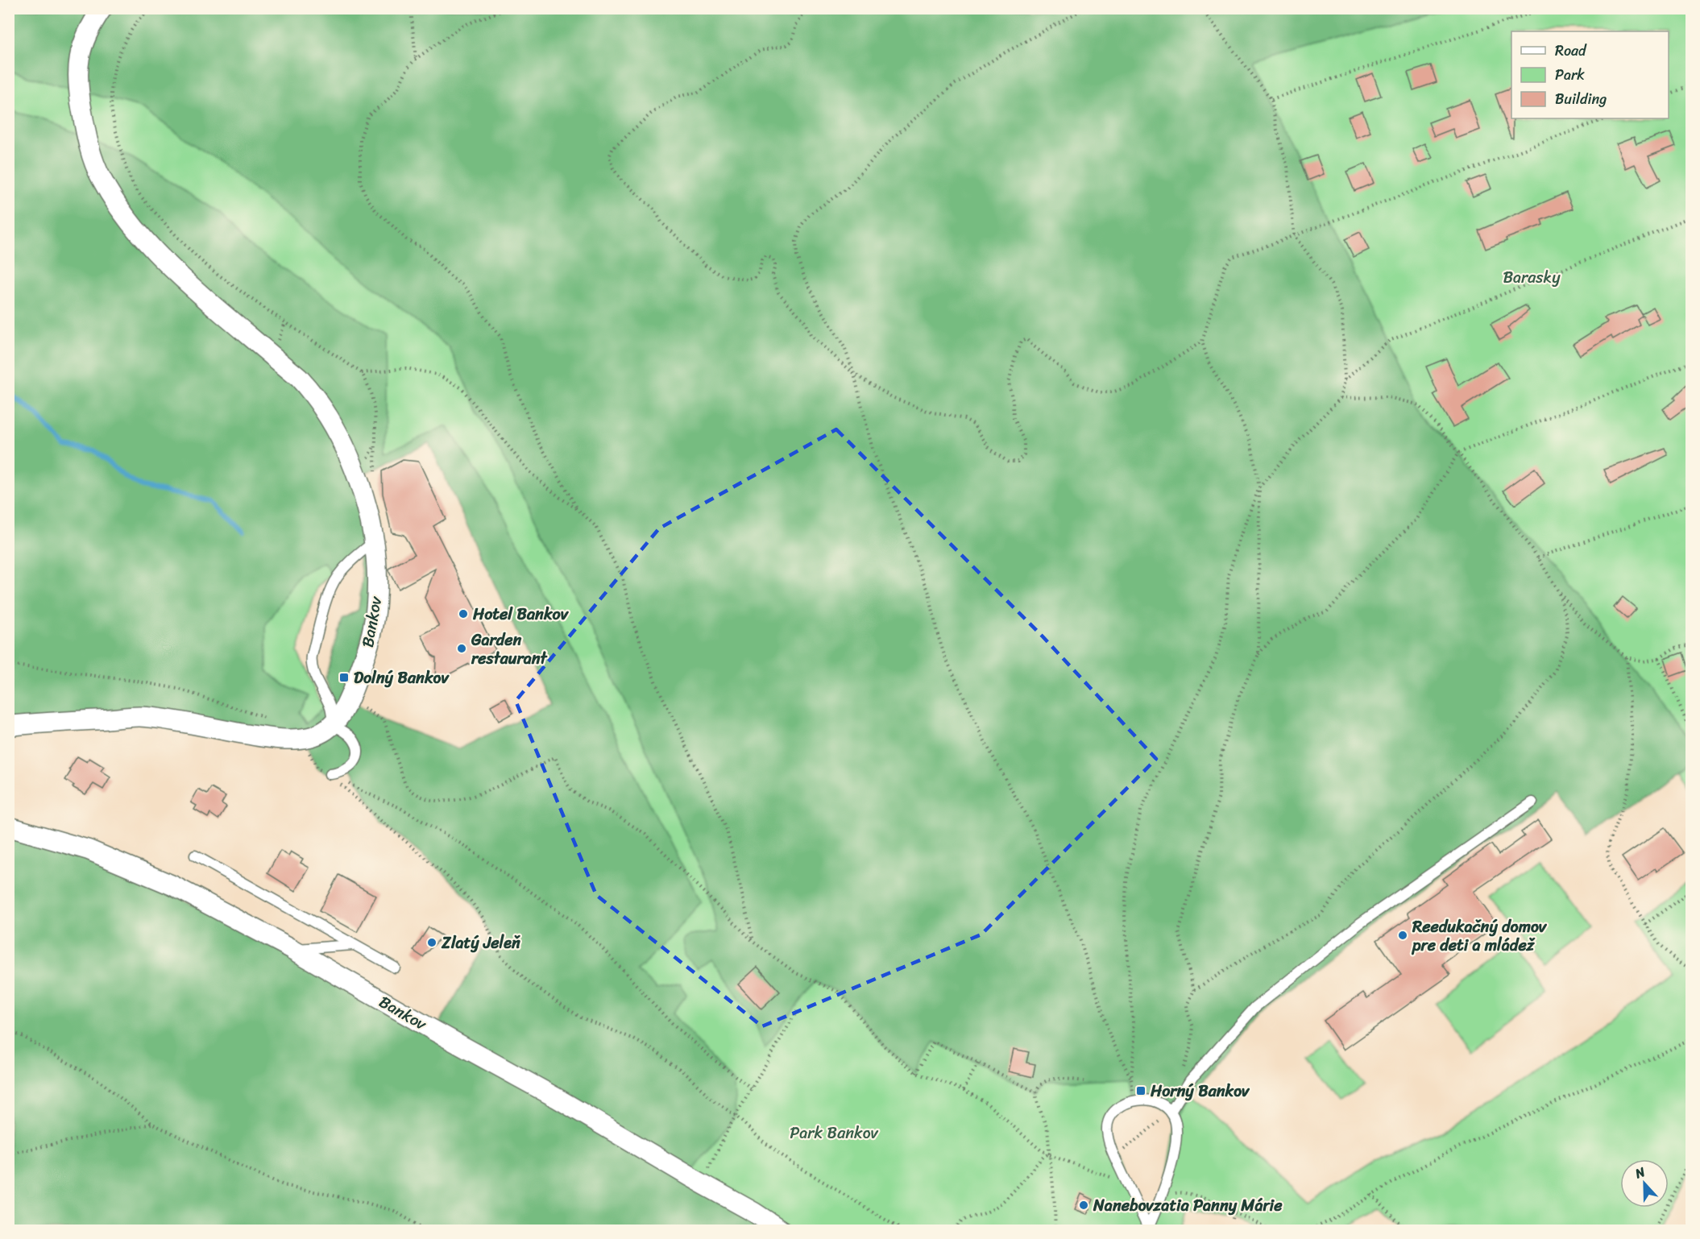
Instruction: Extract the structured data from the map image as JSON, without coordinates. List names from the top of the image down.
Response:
{
  "streets": {
    "street": ["Bankov"]
  },
  "parks": ["Barasky", "Park Bankov"],
  "places": {
    "other": [
      "Hotel Bankov",
      "Garden restaurant",
      "Reedukačný domov pre deti a mládež",
      "Zlatý Jeleň",
      "Nanebovzatia Panny Márie"
    ],
    "transit": ["Dolný Bankov", "Horný Bankov"]
  },
  "legend": ["Road", "Park", "Building"],
  "north": "top"
}
